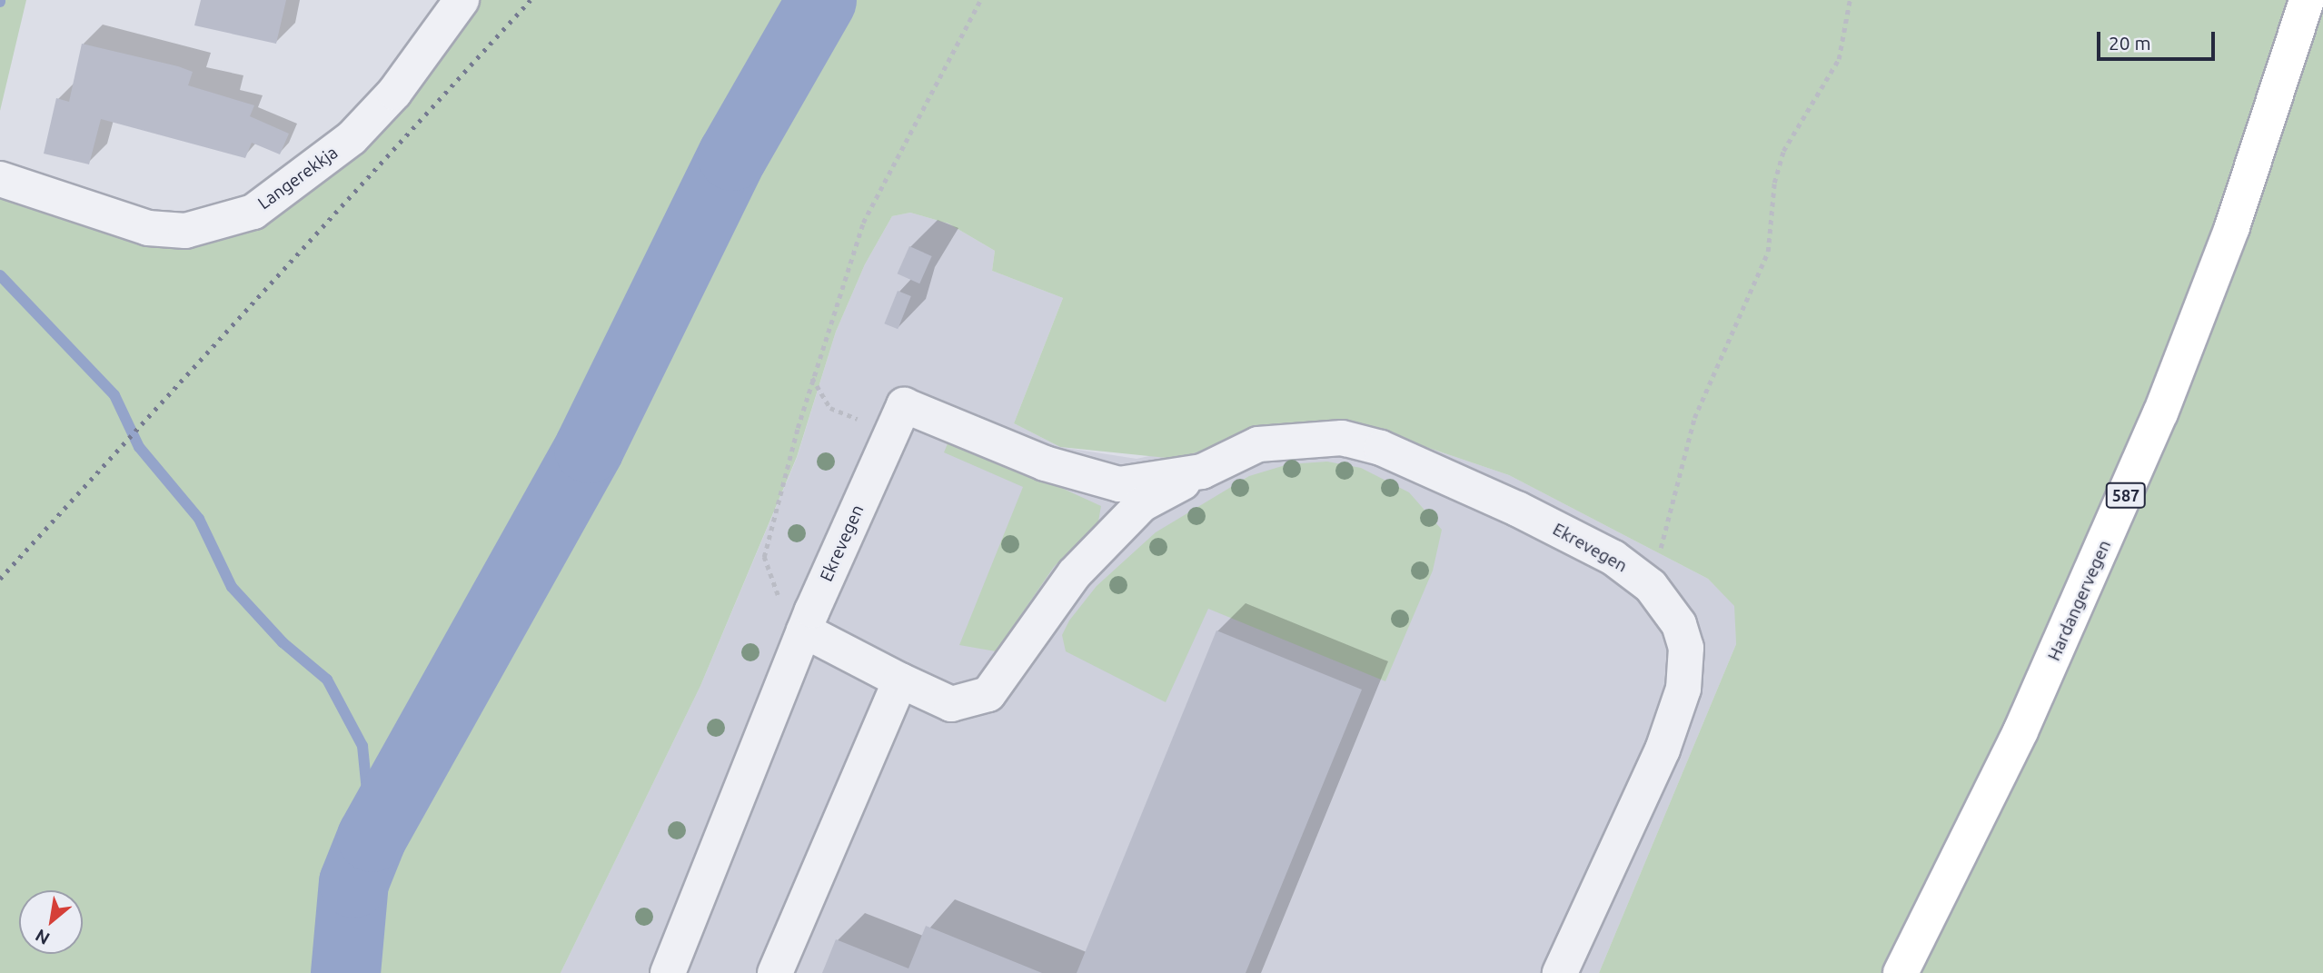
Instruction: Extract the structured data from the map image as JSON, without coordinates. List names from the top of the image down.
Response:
{
  "streets": {
    "main road": ["587", "Hardangervegen"],
    "street": ["Langerekkja", "Ekrevegen"]
  },
  "scale_bar": "20 m",
  "north": "bottom left"
}
